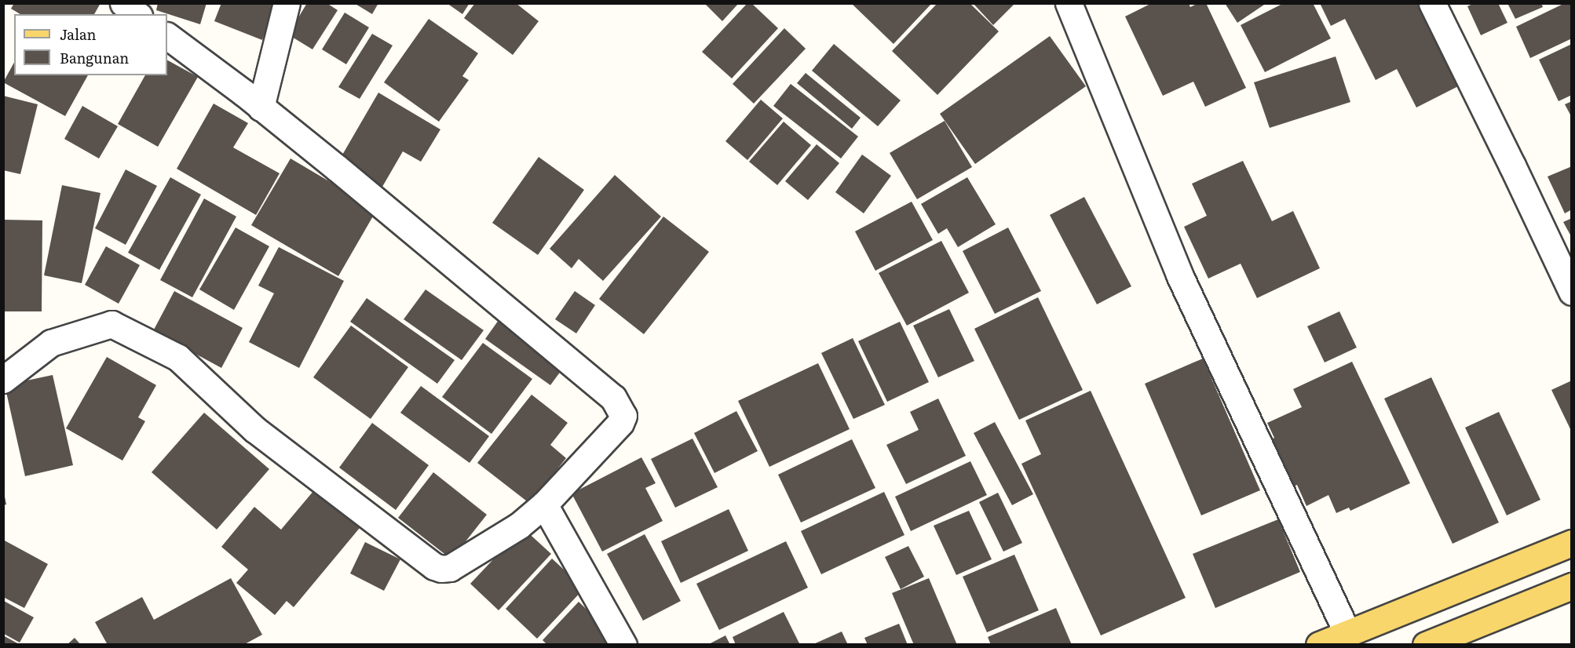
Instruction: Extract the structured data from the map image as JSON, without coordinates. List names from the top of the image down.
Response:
{
  "legend": ["Jalan", "Bangunan"]
}
